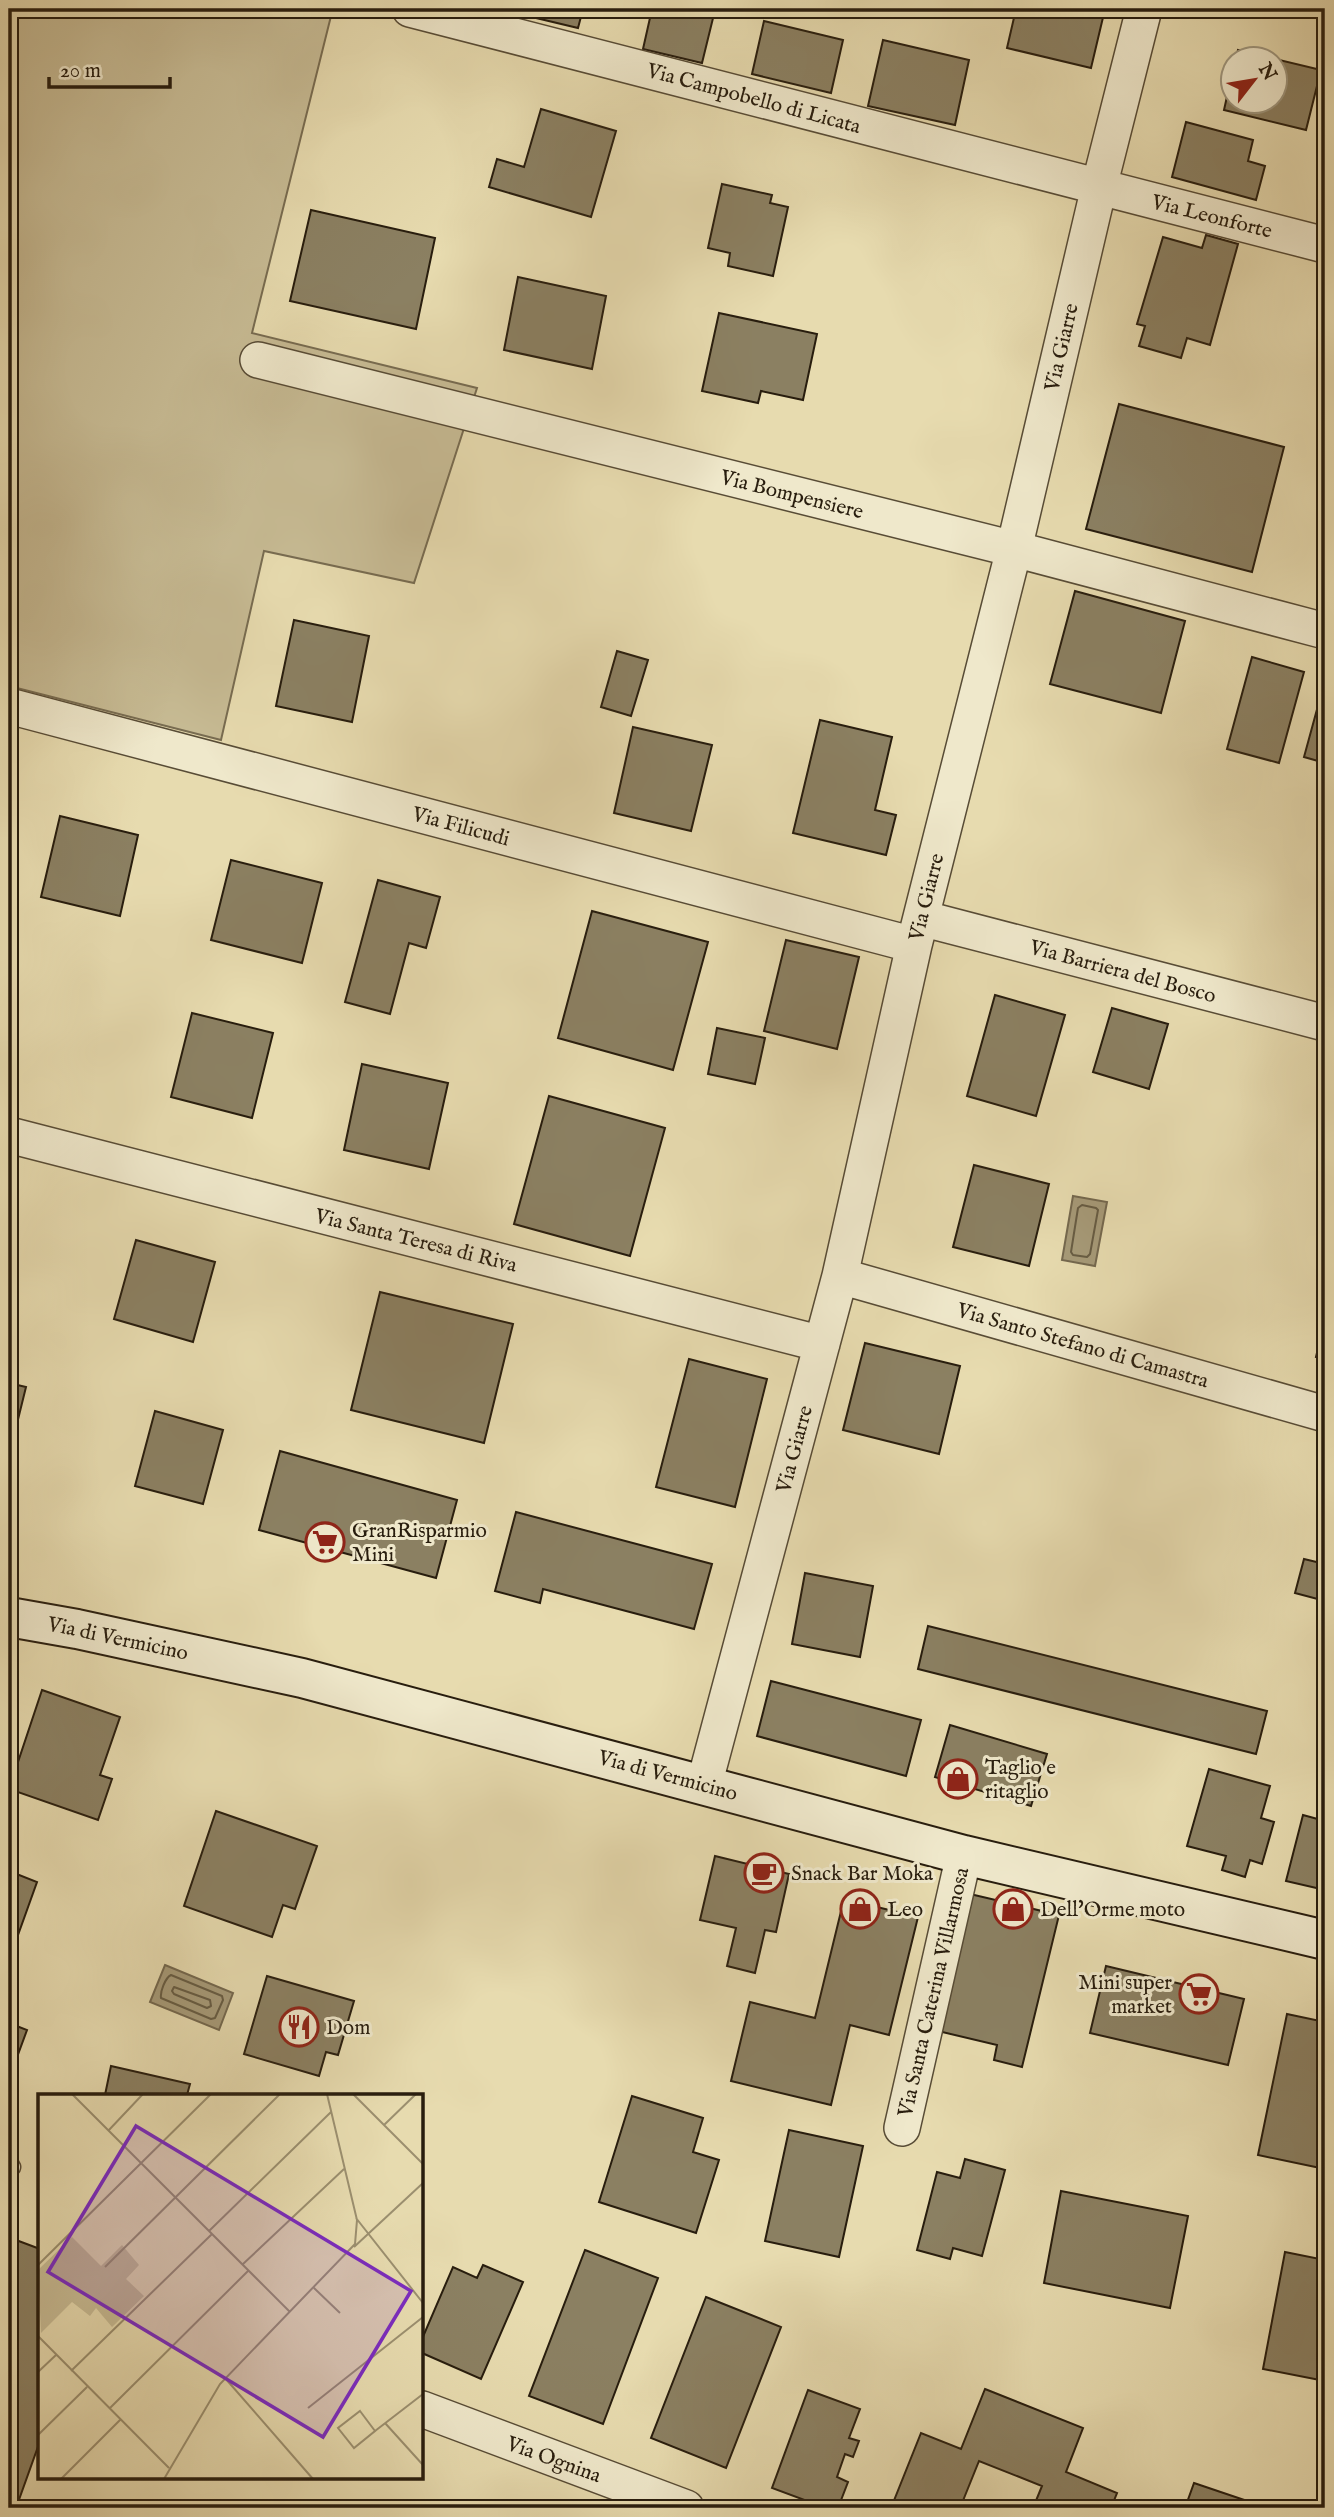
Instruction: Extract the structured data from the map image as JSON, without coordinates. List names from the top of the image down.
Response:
{
  "streets": {
    "main road": ["Via di Vermicino"],
    "street": [
      "Via Campobello di Licata",
      "Via Leonforte",
      "Via Giarre",
      "Via Bompensiere",
      "Via Filicudi",
      "Via Barriera del Bosco",
      "Via Santa Teresa di Riva",
      "Via Santo Stefano di Camastra",
      "Via Santa Caterina Villarmosa",
      "Via Ognina"
    ]
  },
  "crossings": [
    ["Via Campobello di Licata", "Via Leonforte"],
    ["Via Campobello di Licata", "Via Giarre"],
    ["Via Leonforte", "Via Giarre"],
    ["Via Giarre", "Via Bompensiere"],
    ["Via Giarre", "Via Filicudi"],
    ["Via Giarre", "Via Barriera del Bosco"],
    ["Via Giarre", "Via Santa Teresa di Riva"],
    ["Via Giarre", "Via Santo Stefano di Camastra"],
    ["Via Giarre", "Via di Vermicino"],
    ["Via Filicudi", "Via Barriera del Bosco"],
    ["Via di Vermicino", "Via Santa Caterina Villarmosa"]
  ],
  "places": {
    "supermarket": ["GranRisparmio Mini", "Mini super market"],
    "shop": ["Taglio e ritaglio", "Leo", "Dell'Orme moto"],
    "cafe": ["Snack Bar Moka"],
    "restaurant": ["Dom"]
  },
  "scale_bar": "20 m",
  "north": "top right"
}
